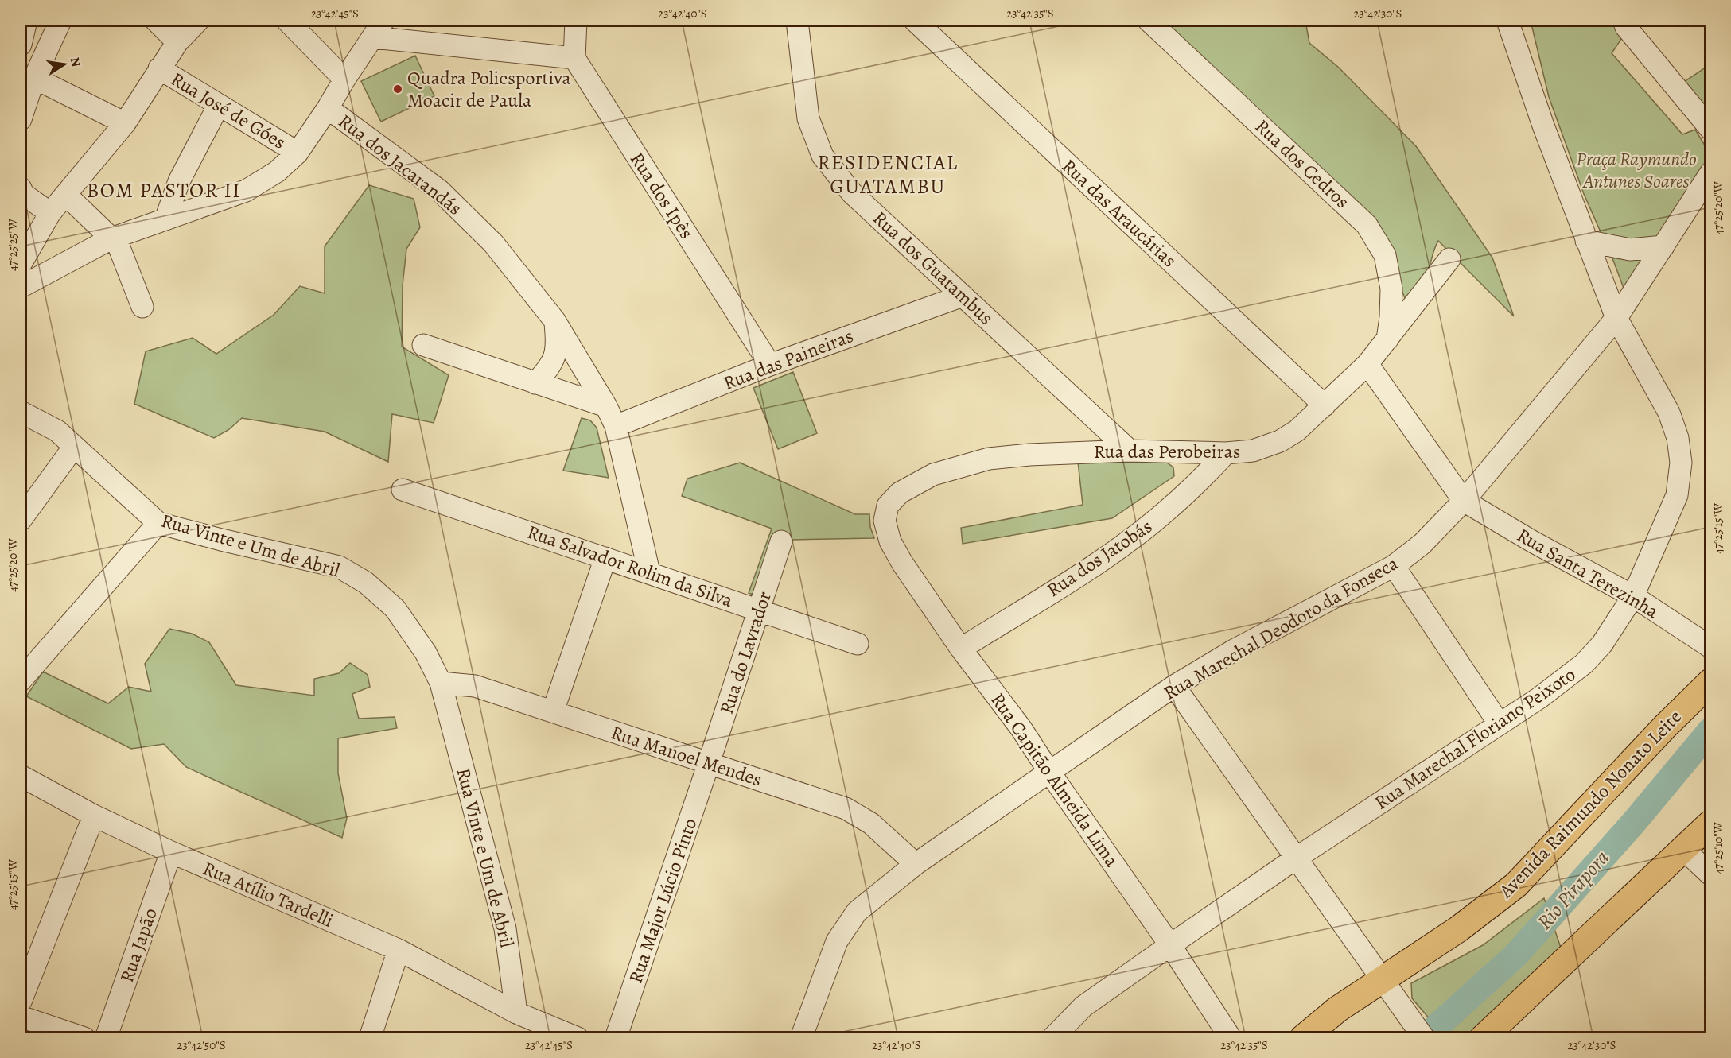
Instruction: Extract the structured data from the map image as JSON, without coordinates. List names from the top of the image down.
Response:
{
  "streets": {
    "main road": ["Avenida Raimundo Nonato Leite"],
    "street": [
      "Rua José de Góes",
      "Rua dos Cedros",
      "Rua dos Jacarandás",
      "Rua dos Ipês",
      "Rua das Araucárias",
      "Rua dos Guatambus",
      "Rua das Paineiras",
      "Rua das Perobeiras",
      "Rua Vinte e Um de Abril",
      "Rua dos Jatobás",
      "Rua Salvador Rolim da Silva",
      "Rua Santa Terezinha",
      "Rua Marechal Deodoro da Fonseca",
      "Rua do Lavrador",
      "Rua Marechal Floriano Peixoto",
      "Rua Manoel Mendes",
      "Rua Capitão Almeida Lima",
      "Rua Atílio Tardelli",
      "Rua Major Lúcio Pinto",
      "Rua Japão"
    ]
  },
  "crossings": [
    ["Rua dos Cedros", "Rua das Perobeiras"],
    ["Rua dos Jacarandás", "Rua das Paineiras"],
    ["Rua dos Jacarandás", "Rua Salvador Rolim da Silva"],
    ["Rua dos Ipês", "Rua das Paineiras"],
    ["Rua das Araucárias", "Rua das Perobeiras"],
    ["Rua dos Guatambus", "Rua das Paineiras"],
    ["Rua dos Guatambus", "Rua das Perobeiras"],
    ["Rua das Perobeiras", "Rua dos Jatobás"],
    ["Rua das Perobeiras", "Rua Capitão Almeida Lima"],
    ["Rua Vinte e Um de Abril", "Rua Manoel Mendes"],
    ["Rua Vinte e Um de Abril", "Rua Atílio Tardelli"],
    ["Rua dos Jatobás", "Rua Capitão Almeida Lima"],
    ["Rua Salvador Rolim da Silva", "Rua do Lavrador"],
    ["Rua Santa Terezinha", "Rua Marechal Deodoro da Fonseca"],
    ["Rua Santa Terezinha", "Rua Marechal Floriano Peixoto"],
    ["Rua Marechal Deodoro da Fonseca", "Rua Marechal Floriano Peixoto"],
    ["Rua Marechal Deodoro da Fonseca", "Rua Manoel Mendes"],
    ["Rua Marechal Deodoro da Fonseca", "Rua Capitão Almeida Lima"],
    ["Rua do Lavrador", "Rua Manoel Mendes"],
    ["Rua do Lavrador", "Rua Major Lúcio Pinto"],
    ["Rua Marechal Floriano Peixoto", "Rua Capitão Almeida Lima"],
    ["Rua Manoel Mendes", "Rua Major Lúcio Pinto"],
    ["Rua Atílio Tardelli", "Rua Japão"]
  ],
  "districts": ["RESIDENCIAL GUATAMBU", "BOM PASTOR II"],
  "water": ["Rio Pirapora"],
  "parks": ["Praça Raymundo Antunes Soares"],
  "places": ["Quadra Poliesportiva Moacir de Paula"],
  "north": "right",
  "coordinates": [
    "23°42'45\"S",
    "23°42'40\"S",
    "23°42'35\"S",
    "23°42'30\"S",
    "47°25'20\"W",
    "47°25'25\"W",
    "47°25'15\"W",
    "47°25'10\"W",
    "23°42'50\"S"
  ]
}
